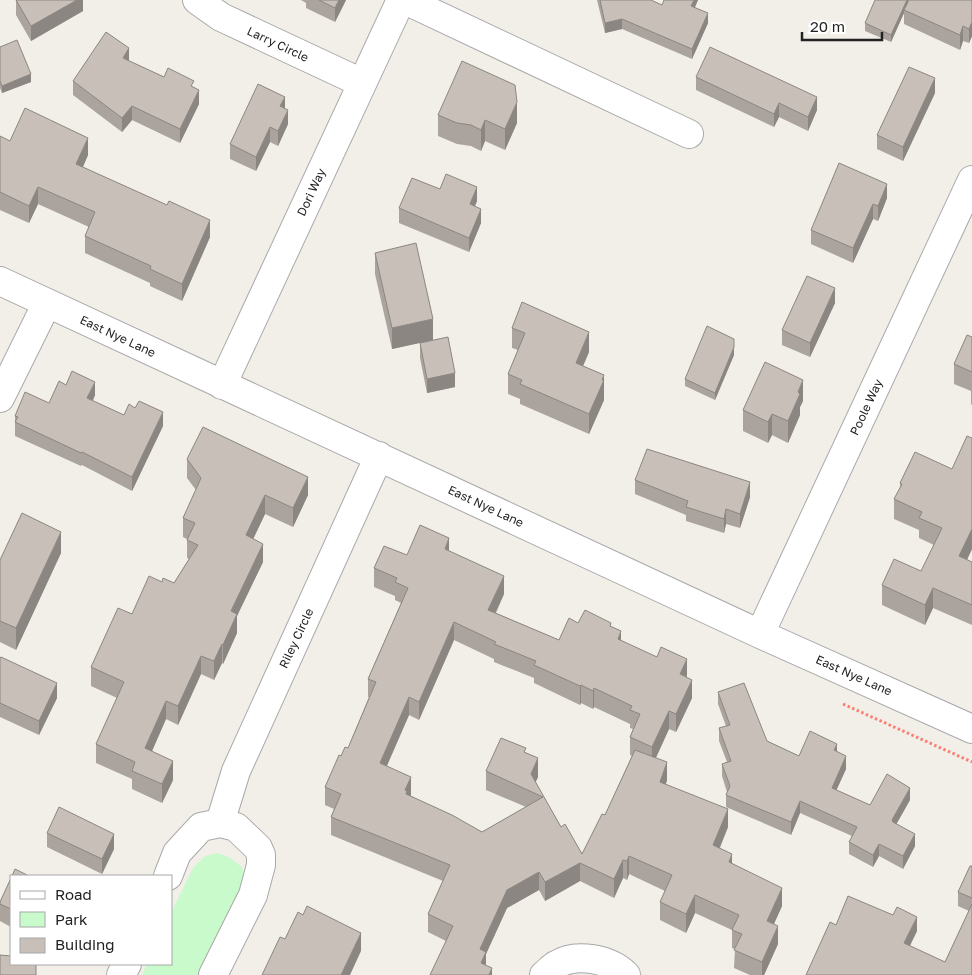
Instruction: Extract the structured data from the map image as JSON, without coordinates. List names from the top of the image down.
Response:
{
  "streets": {
    "street": [
      "Larry Circle",
      "Dori Way",
      "East Nye Lane",
      "Poole Way",
      "Riley Circle"
    ]
  },
  "crossings": [
    ["Larry Circle", "Dori Way"],
    ["Dori Way", "East Nye Lane"],
    ["East Nye Lane", "Poole Way"],
    ["East Nye Lane", "Riley Circle"]
  ],
  "legend": ["Road", "Park", "Building"],
  "scale_bar": "20 m"
}
